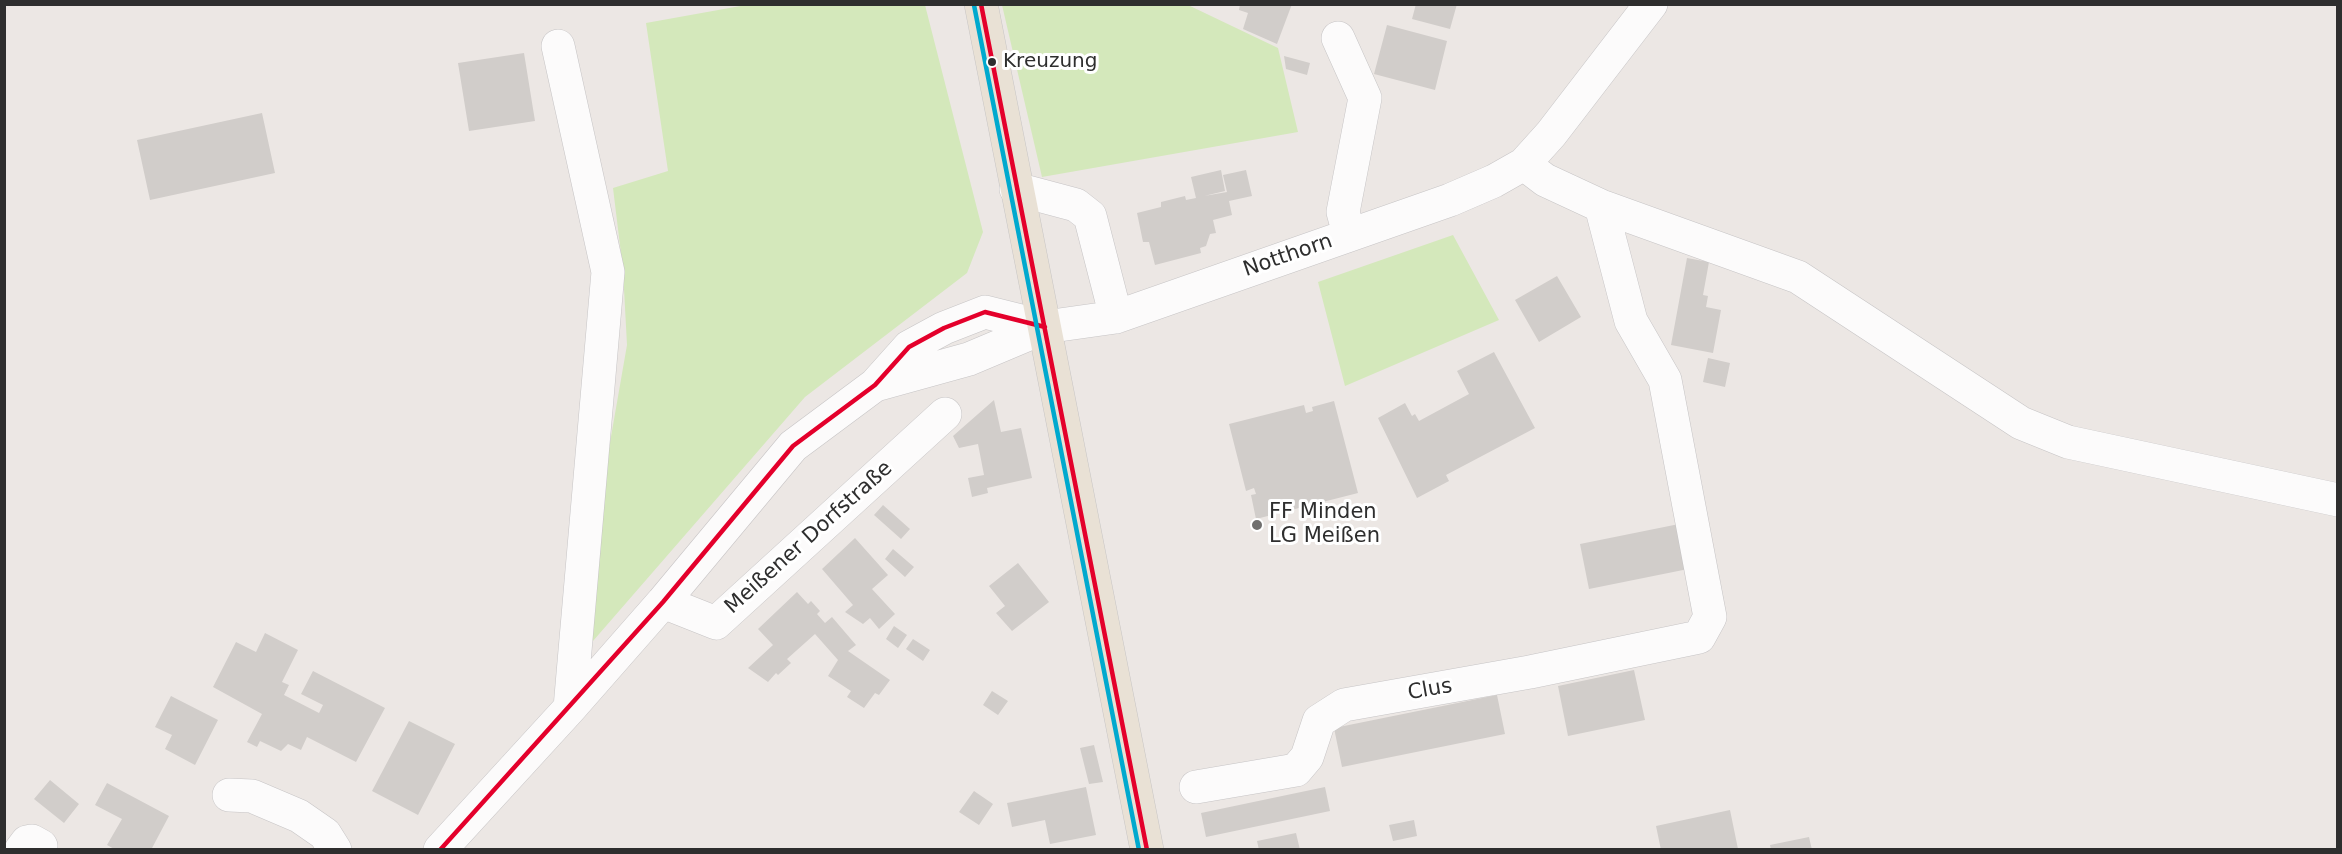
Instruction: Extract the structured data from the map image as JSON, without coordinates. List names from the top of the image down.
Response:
{
  "streets": {
    "street": ["Notthorn", "Meißener Dorfstraße", "Clus"]
  },
  "places": ["Kreuzung", "FF Minden LG Meißen"]
}
